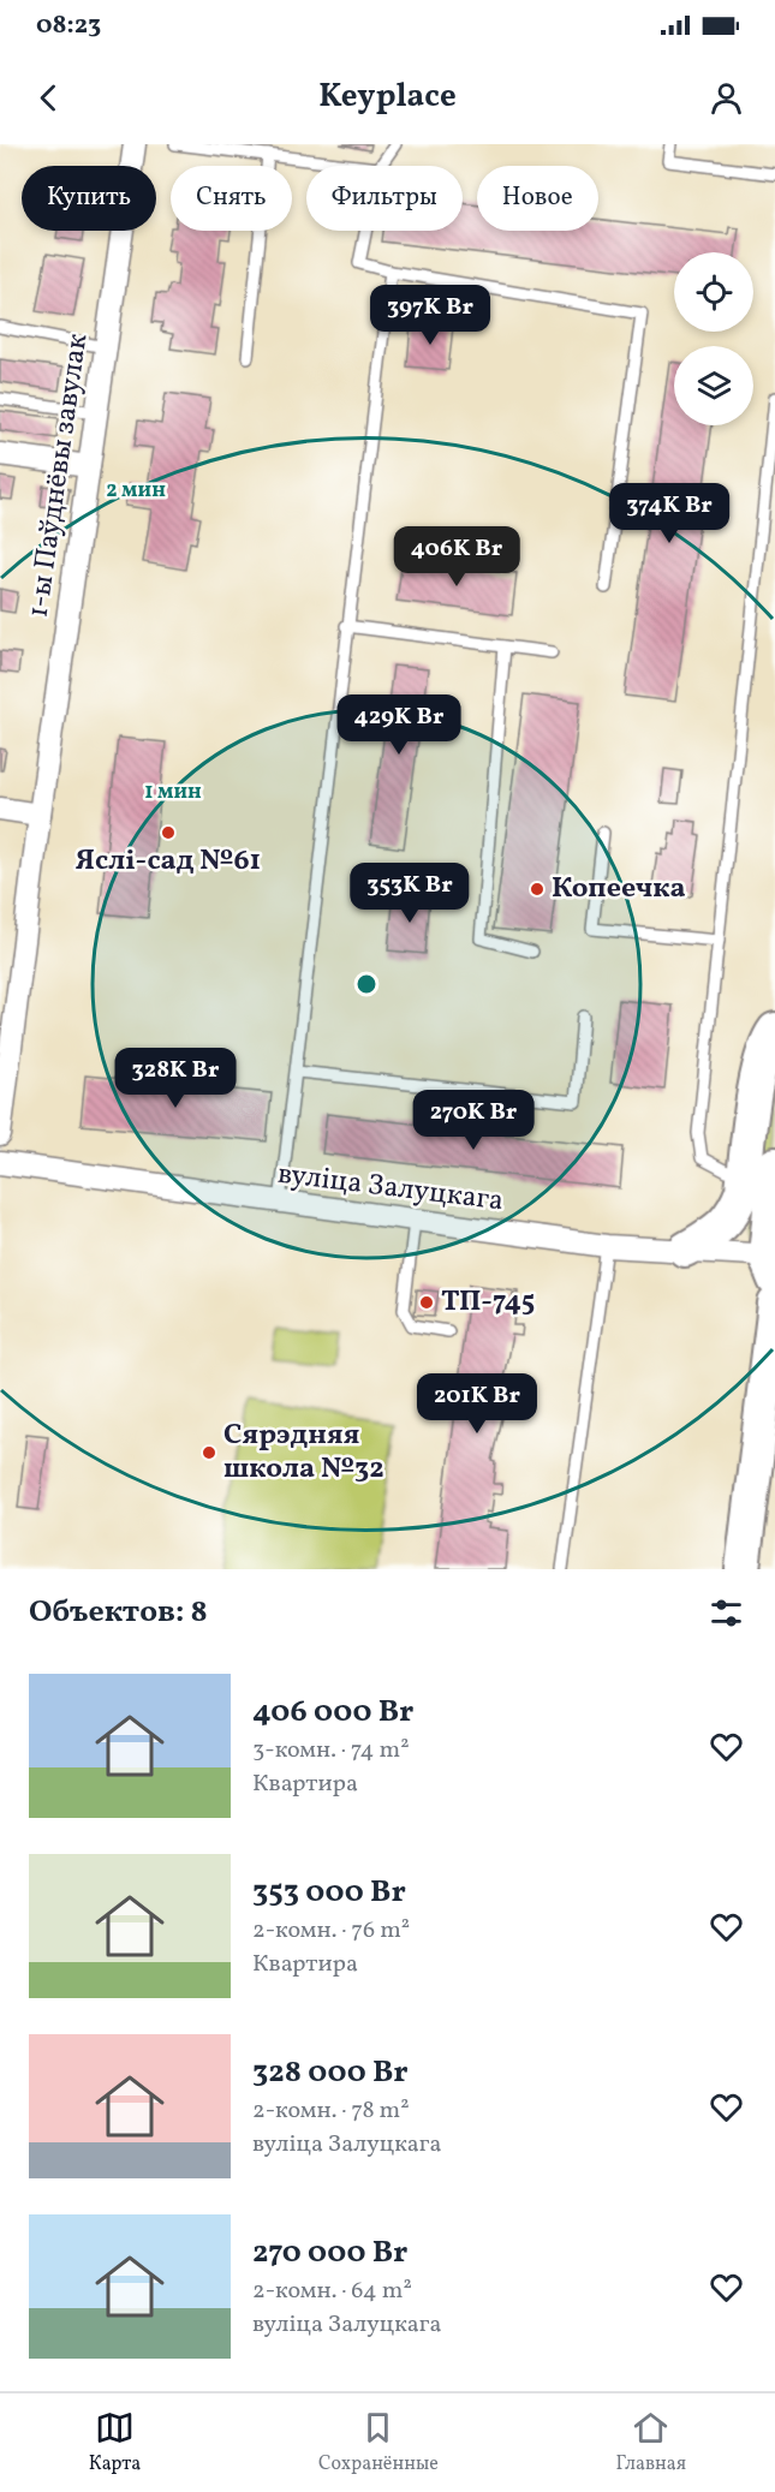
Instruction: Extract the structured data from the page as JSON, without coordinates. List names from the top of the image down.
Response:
{
  "streets": {
    "street": ["1-ы Паўднёвы завулак", "вуліца Залуцкага"]
  },
  "places": [
    "Яслі-сад №61",
    "Копеечка",
    "ТП-745",
    "Сярэдняя школа №32"
  ],
  "page": {
    "status": "08:23",
    "header": "Keyplace",
    "chip": [
      "Купить",
      "Снять",
      "Фильтры",
      "Новое"
    ],
    "price": [
      "397K Br",
      "374K Br",
      "406K Br",
      "429K Br",
      "353K Br",
      "328K Br",
      "270K Br",
      "201K Br"
    ],
    "heading": "Объектов: 8",
    "list": [
      {
        "name": "406 000 Br",
        "note": "3-комн. · 74 m² · Квартира"
      },
      {
        "name": "353 000 Br",
        "note": "2-комн. · 76 m² · Квартира"
      },
      {
        "name": "328 000 Br",
        "note": "2-комн. · 78 m² · вуліца Залуцкага"
      },
      {
        "name": "270 000 Br",
        "note": "2-комн. · 64 m² · вуліца Залуцкага"
      }
    ],
    "tabs": ["Карта", "Сохранённые", "Главная"]
  },
  "rings": ["2 мин", "1 мин"]
}
